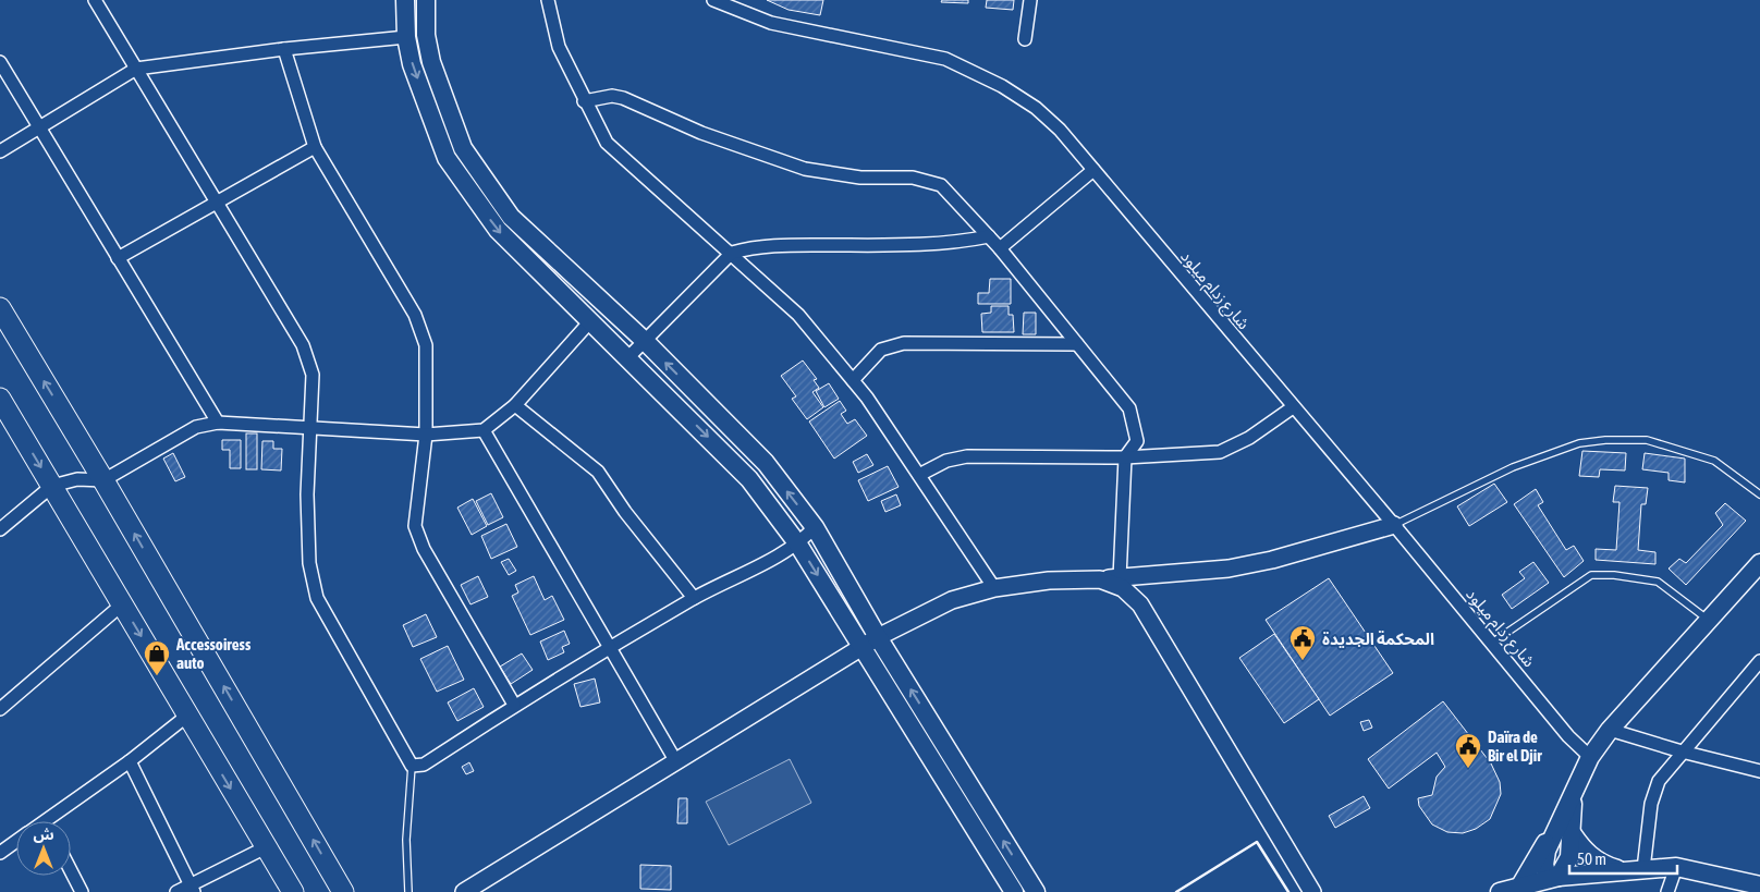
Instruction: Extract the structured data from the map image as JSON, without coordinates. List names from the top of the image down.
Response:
{
  "streets": {
    "street": ["شارع زدام ميلود"]
  },
  "places": {
    "public building": ["المحكمة الجديدة", "Daïra de Bir el Djir"],
    "shop": ["Accessoiress auto"]
  },
  "scale_bar": "50 m",
  "north": "top"
}
